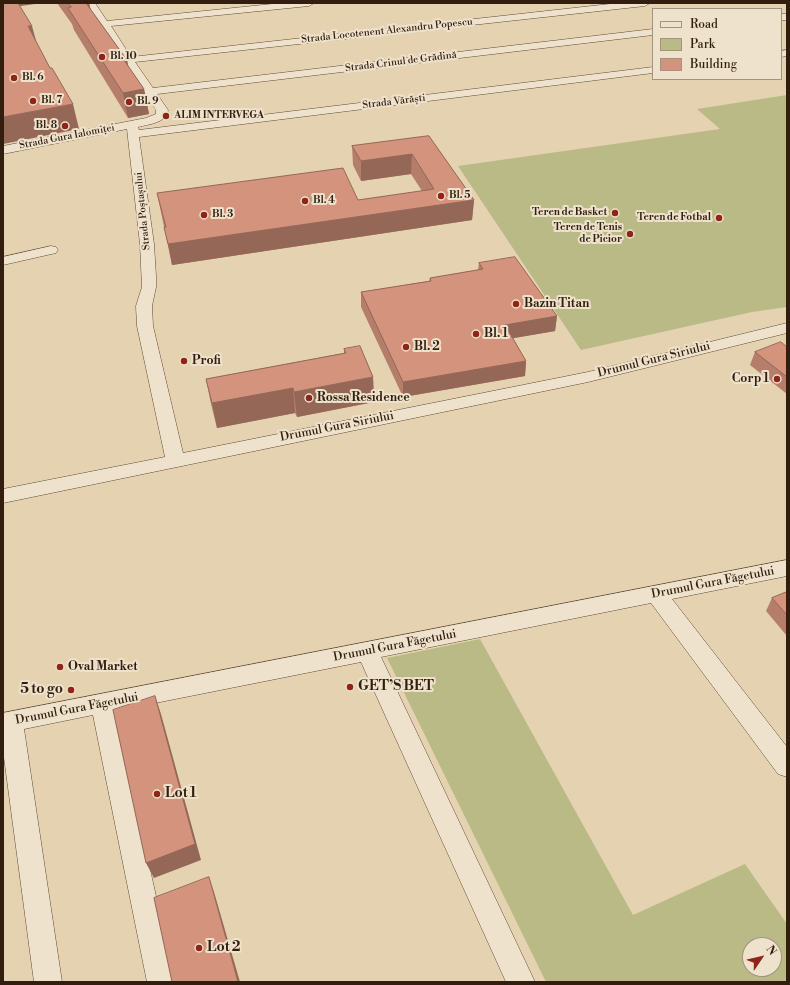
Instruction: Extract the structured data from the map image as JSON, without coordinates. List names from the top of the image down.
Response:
{
  "streets": {
    "street": [
      "Strada Locotenent Alexandru Popescu",
      "Strada Crinul de Grădină",
      "Strada Vărăști",
      "Strada Gura Ialomiței",
      "Strada Poștașului",
      "Drumul Gura Siriului",
      "Drumul Gura Făgetului"
    ]
  },
  "crossings": [
    ["Strada Vărăști", "Strada Gura Ialomiței"],
    ["Strada Vărăști", "Strada Poștașului"],
    ["Strada Gura Ialomiței", "Strada Poștașului"],
    ["Strada Poștașului", "Drumul Gura Siriului"]
  ],
  "places": [
    "Bl. 10",
    "Bl. 6",
    "Bl. 7",
    "Bl. 9",
    "ALIM INTERVEGA",
    "Bl. 8",
    "Bl. 5",
    "Bl. 4",
    "Teren de Basket",
    "Bl. 3",
    "Teren de Fotbal",
    "Teren de Tenis de Picior",
    "Bazin Titan",
    "Bl. 1",
    "Bl. 2",
    "Profi",
    "Corp 1",
    "Rossa Residence",
    "Oval Market",
    "GET’S BET",
    "5 to go",
    "Lot 1",
    "Lot 2"
  ],
  "legend": ["Road", "Park", "Building"],
  "north": "top right"
}
